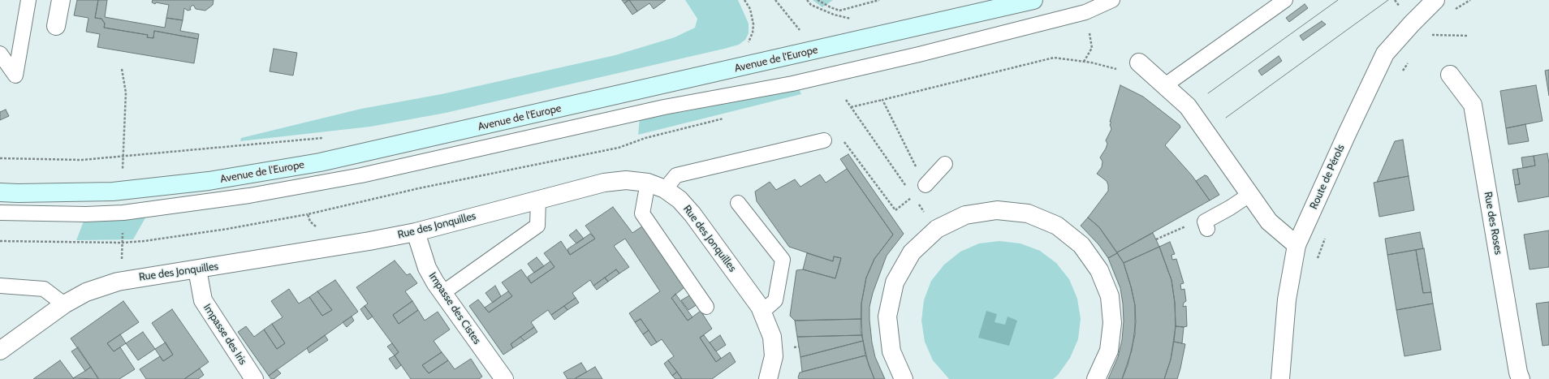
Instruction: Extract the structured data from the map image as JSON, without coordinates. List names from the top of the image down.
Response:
{
  "streets": {
    "main road": ["Avenue de l'Europe"],
    "street": [
      "Route de Pérols",
      "Rue des Roses",
      "Rue des Jonquilles",
      "Impasse des Cistes",
      "Impasse des Iris"
    ]
  },
  "crossings": [
    ["Rue des Jonquilles", "Impasse des Cistes"],
    ["Rue des Jonquilles", "Impasse des Iris"]
  ]
}
